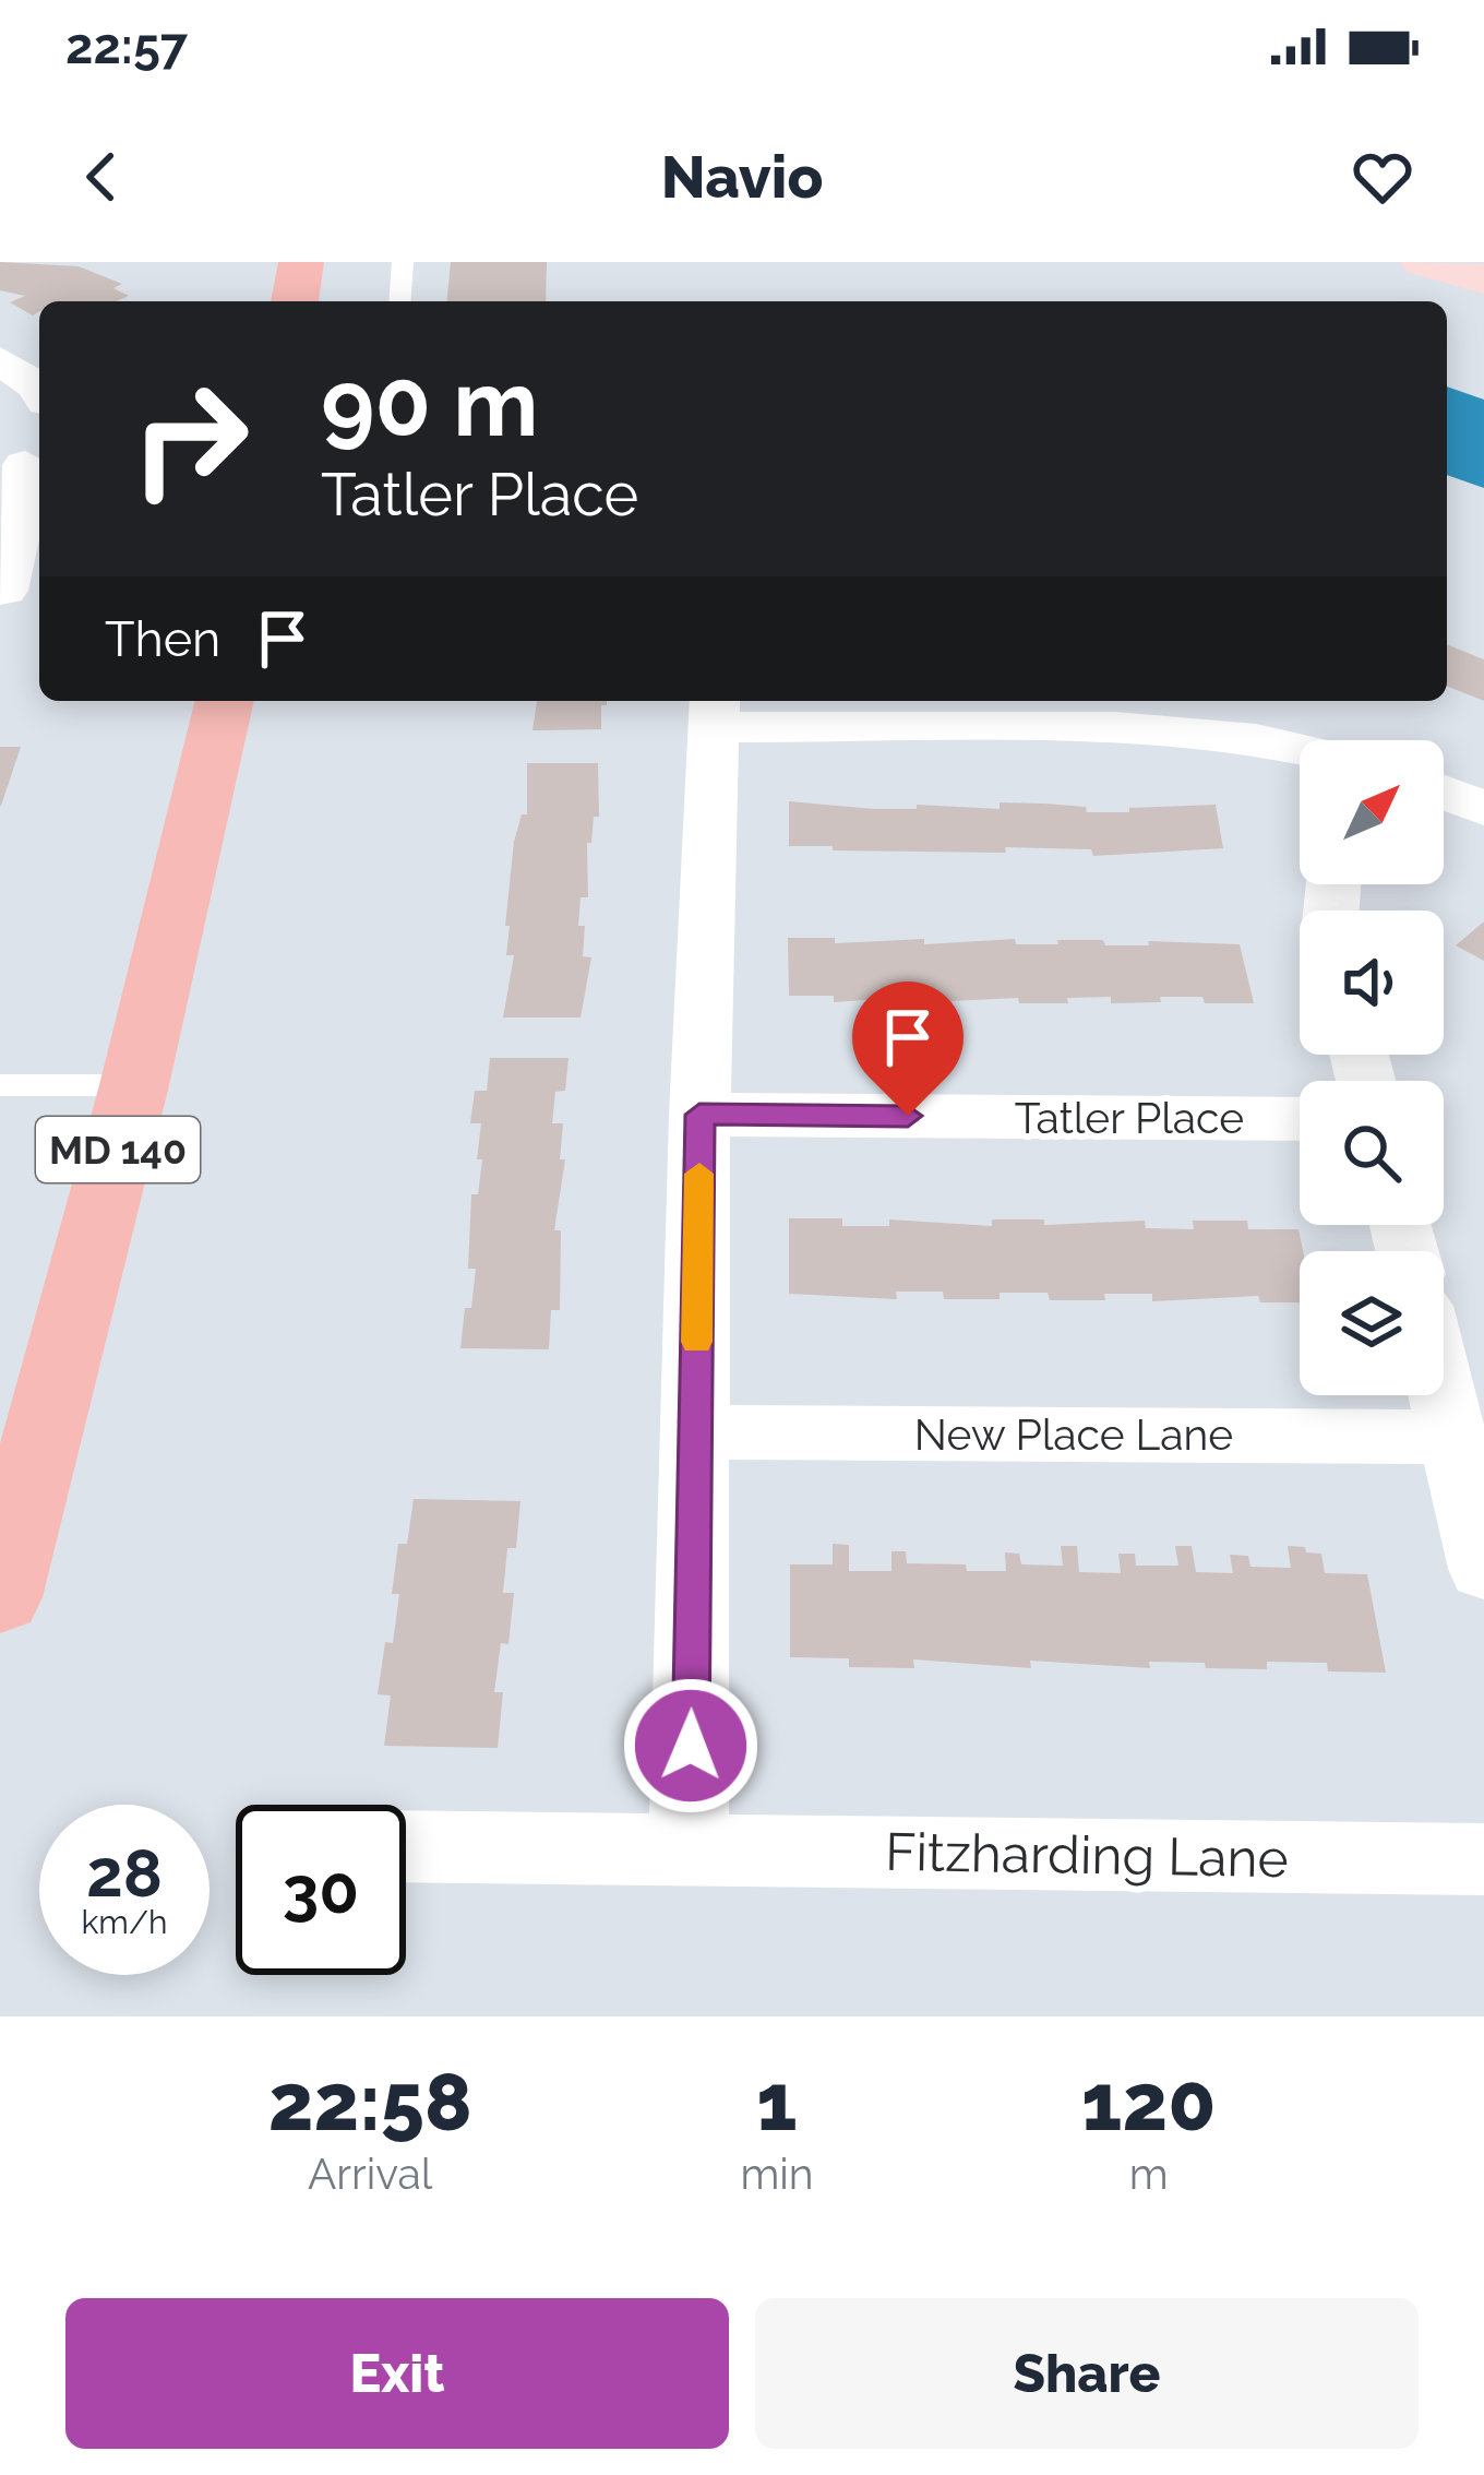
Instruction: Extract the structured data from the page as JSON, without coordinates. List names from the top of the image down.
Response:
{
  "streets": {
    "main road": ["MD 140"],
    "street": ["Tatler Place", "New Place Lane", "Fitzharding Lane"]
  },
  "north": "top right",
  "page": {
    "status": "22:57",
    "header": "Navio",
    "turn": ["90 m", "Tatler Place"],
    "then": "Then",
    "speed": "28 km/h",
    "limit": "30",
    "eta": [
      "22:58",
      "Arrival",
      "1",
      "min",
      "120",
      "m"
    ],
    "buttons": ["Exit", "Share"]
  }
}
